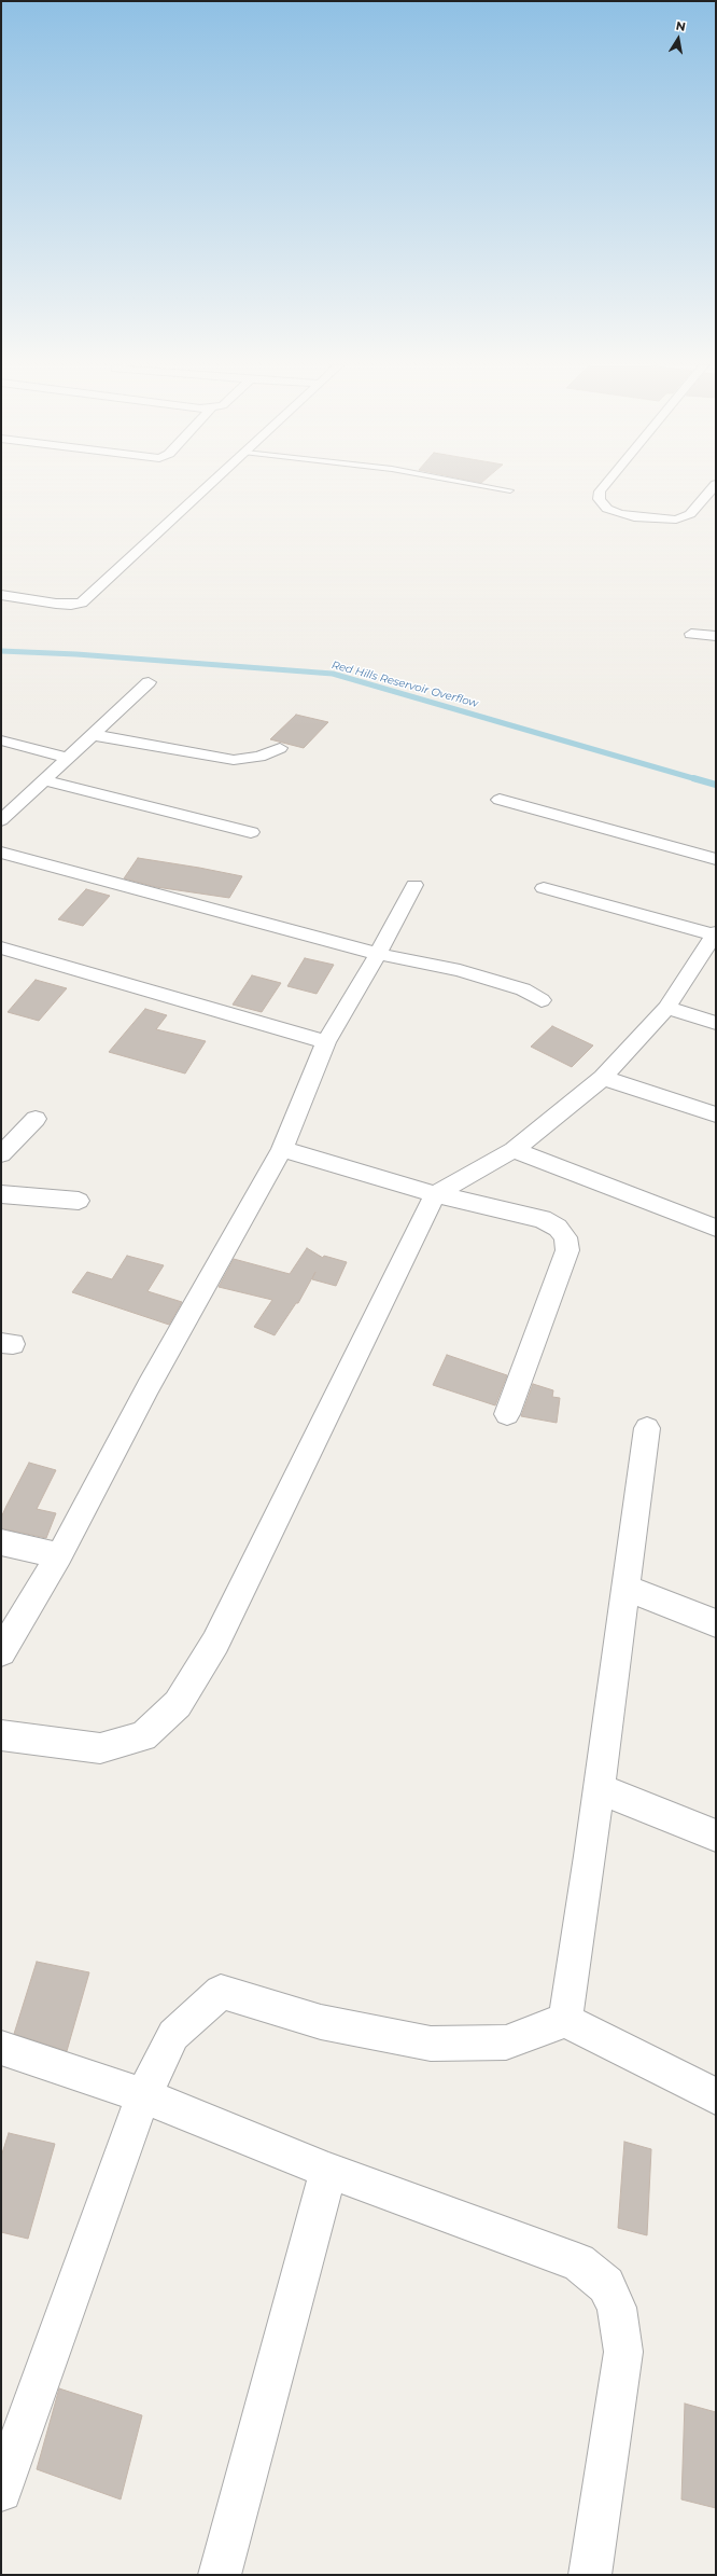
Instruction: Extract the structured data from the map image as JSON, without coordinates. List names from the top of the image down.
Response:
{
  "water": ["Red Hills Reservoir Overflow"],
  "north": "top"
}
